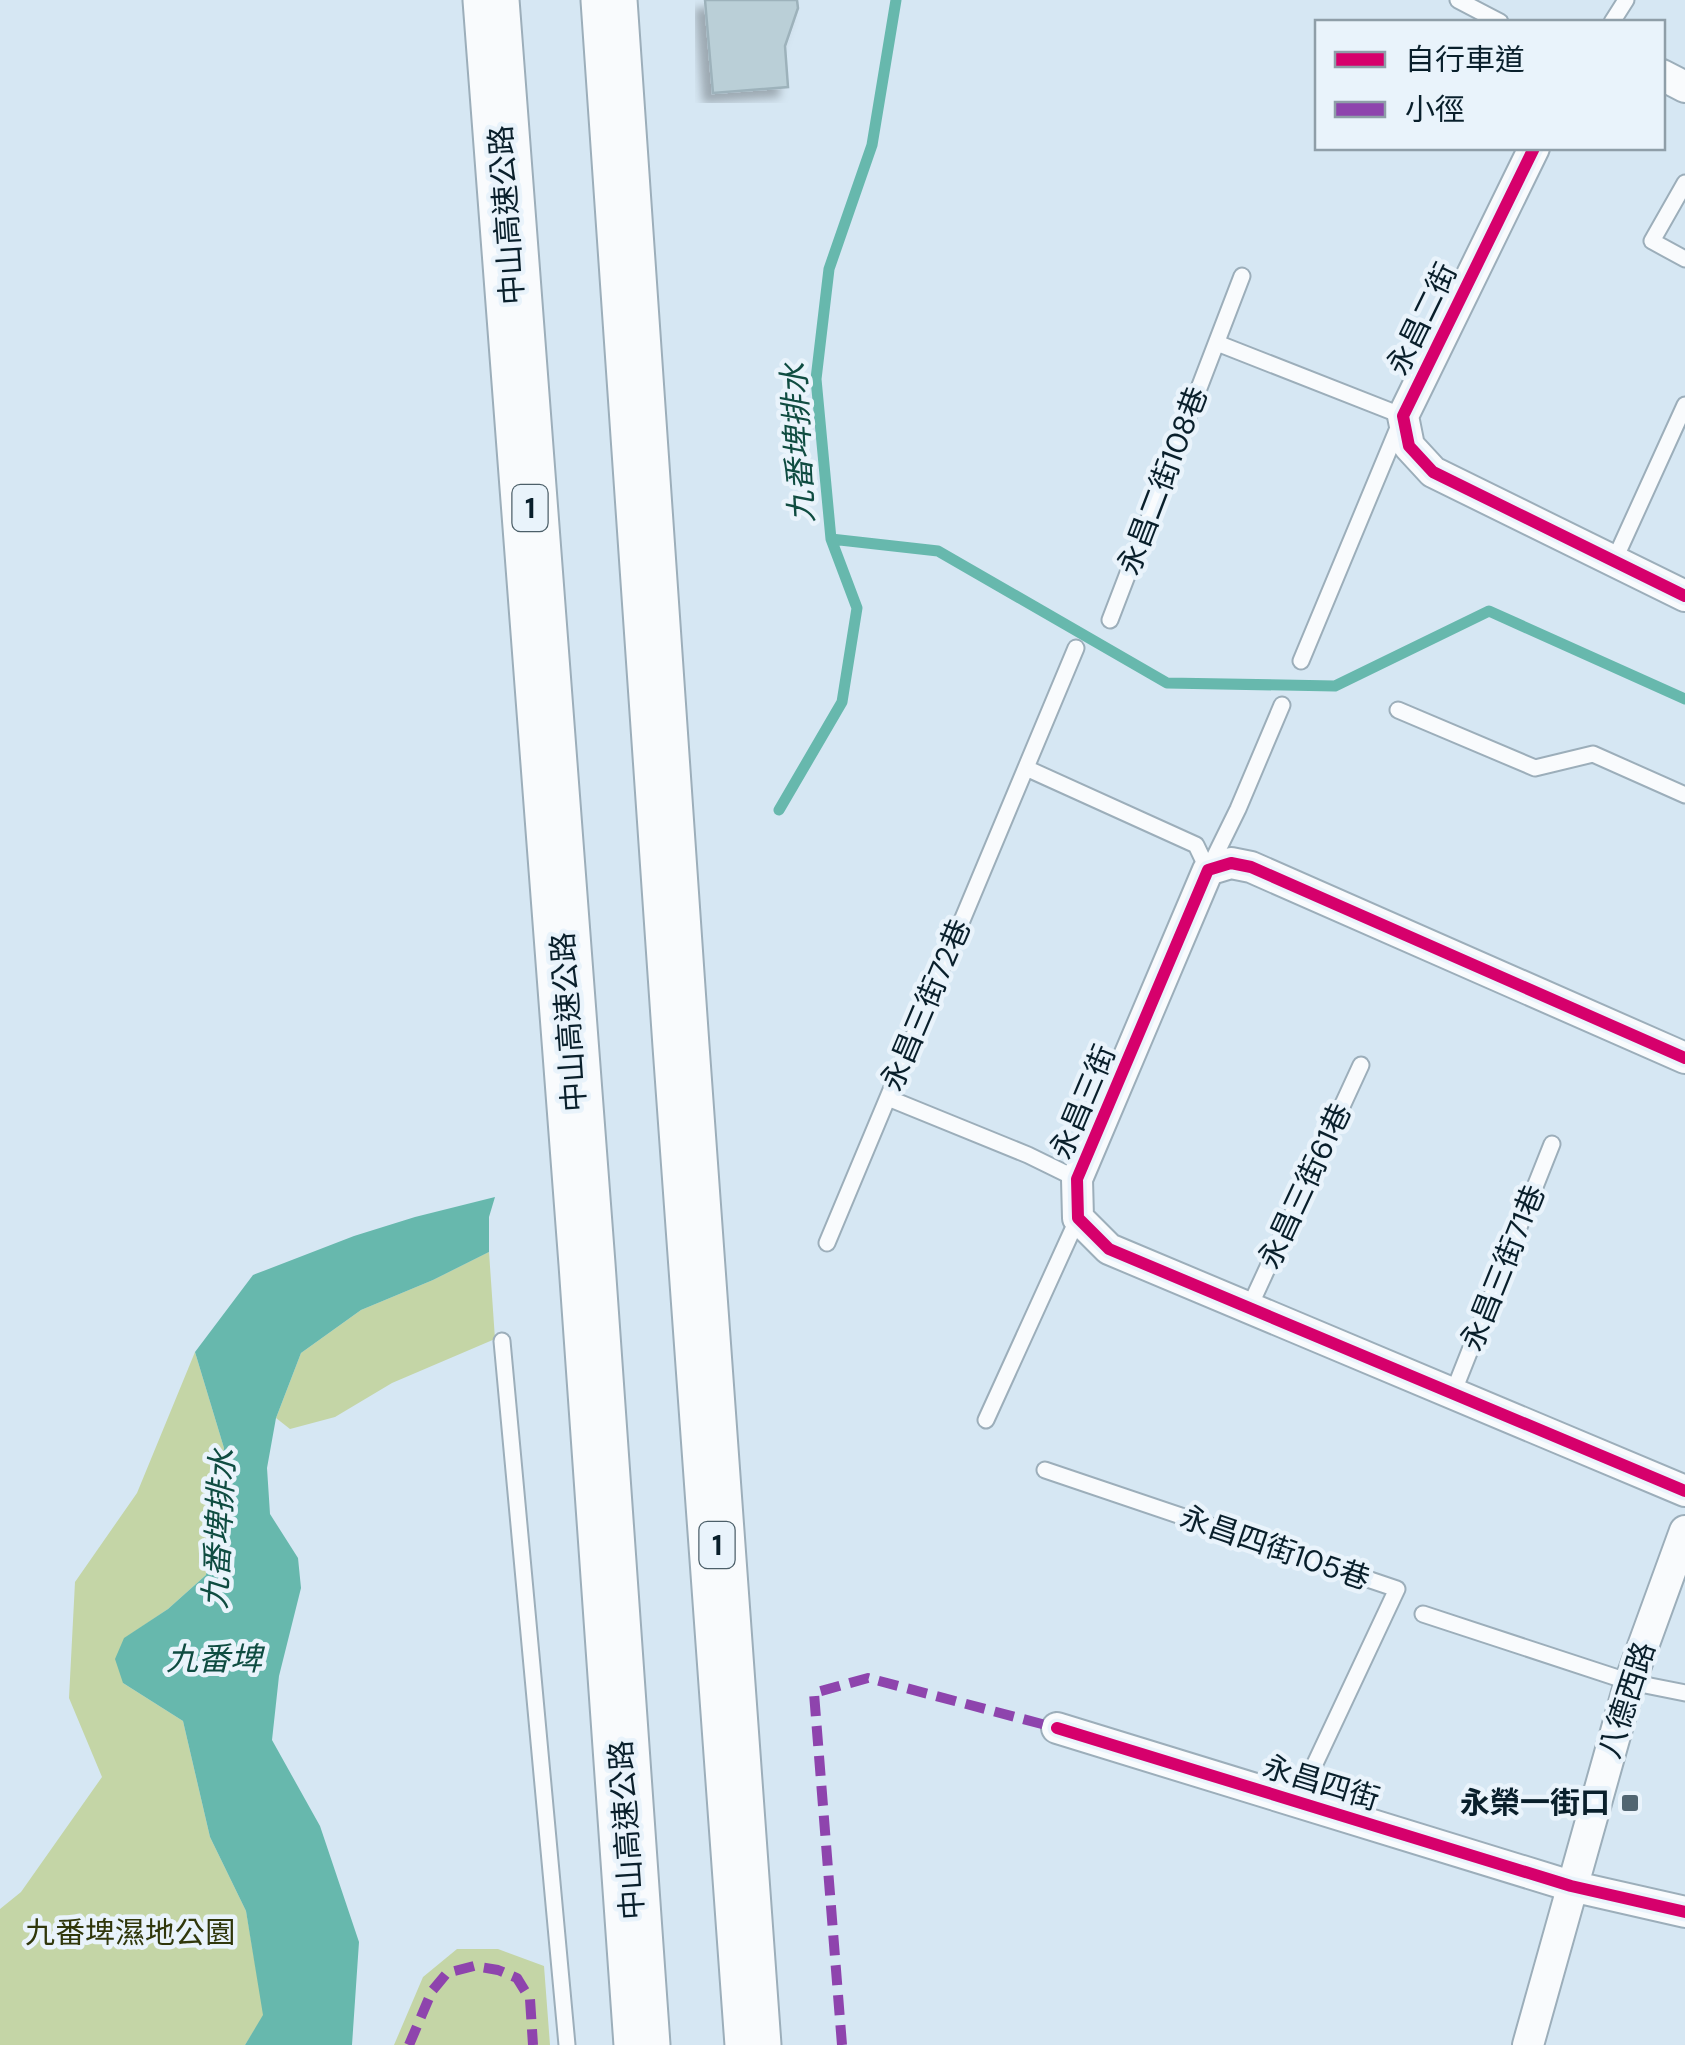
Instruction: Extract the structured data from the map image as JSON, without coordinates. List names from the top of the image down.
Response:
{
  "streets": {
    "highway": ["中山高速公路", "1"],
    "street": [
      "永昌二街",
      "永昌三街",
      "八德西路",
      "永昌四街"
    ],
    "lane": [
      "永昌二街108巷",
      "永昌三街72巷",
      "永昌三街61巷",
      "永昌三街71巷",
      "永昌四街105巷"
    ]
  },
  "crossings": [
    ["永昌四街105巷", "永昌四街"],
    ["八德西路", "永昌四街"]
  ],
  "water": ["九番埤排水", "九番埤"],
  "parks": ["九番埤濕地公園"],
  "places": {
    "transit": ["永榮一街口"]
  },
  "legend": ["自行車道", "小徑"]
}
